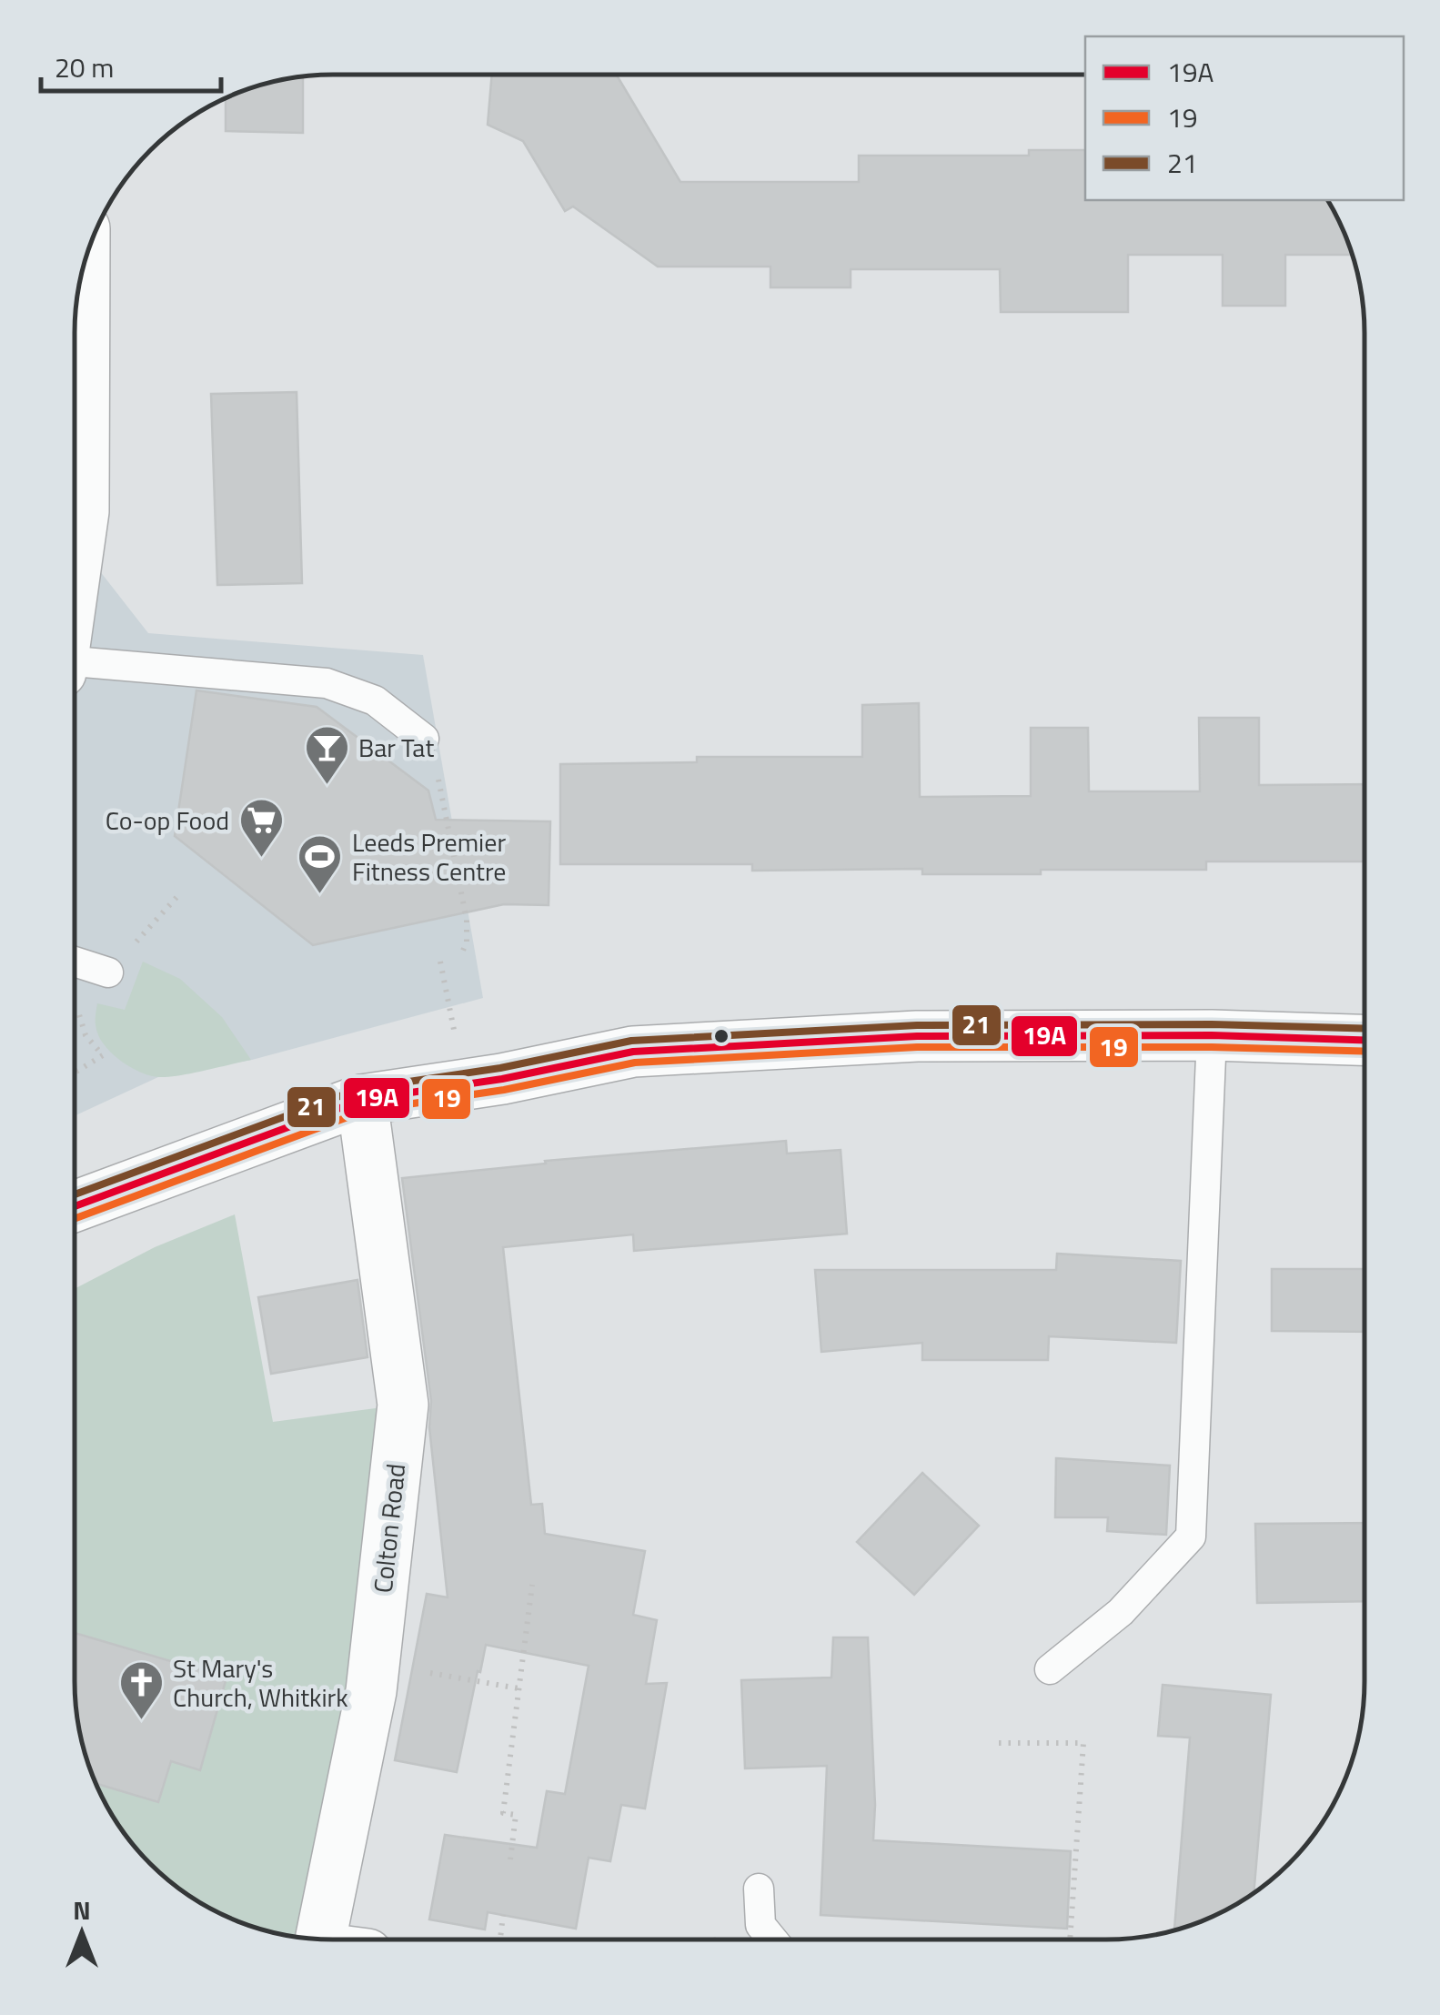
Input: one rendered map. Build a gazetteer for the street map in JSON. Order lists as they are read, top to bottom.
{
  "streets": {
    "street": ["Colton Road"]
  },
  "places": {
    "bar": ["Bar Tat"],
    "supermarket": ["Co-op Food"],
    "sports": ["Leeds Premier Fitness Centre"],
    "church": ["St Mary's Church, Whitkirk"]
  },
  "lines": ["transit line 21", "transit line 19A", "transit line 19"],
  "legend": ["19A", "19", "21"],
  "scale_bar": "20 m",
  "north": "top"
}
